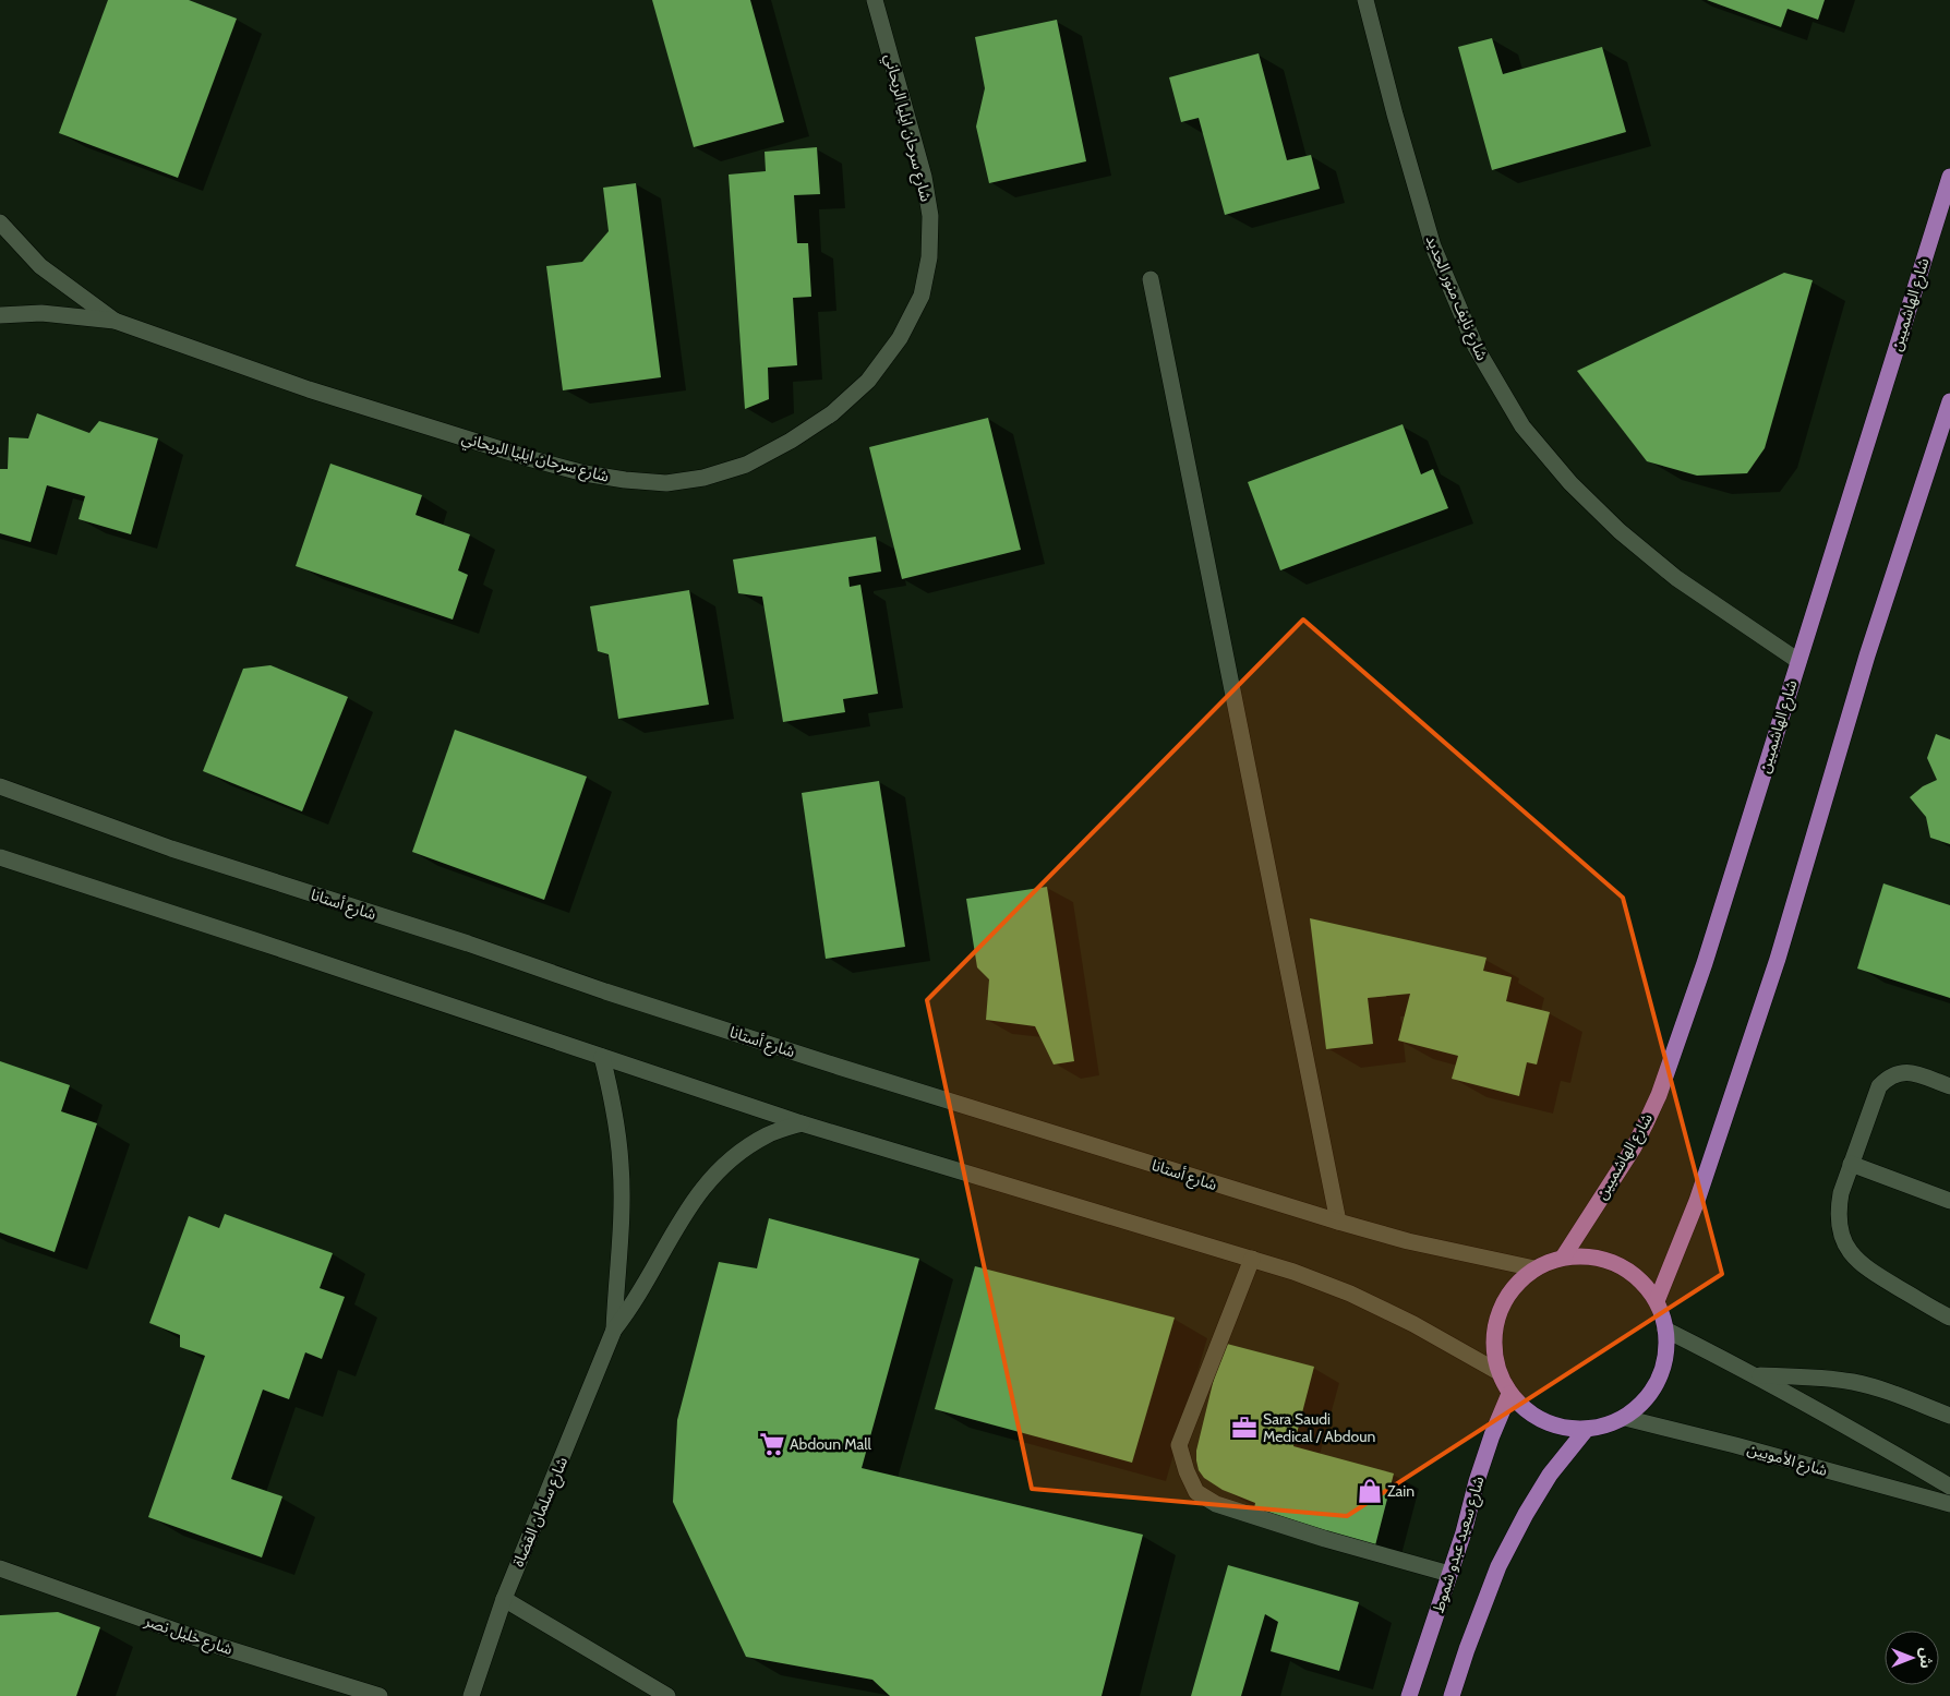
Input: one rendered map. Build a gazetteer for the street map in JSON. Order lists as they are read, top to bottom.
{
  "streets": {
    "main road": ["شارع الهاشميين", "شارع سعيد عبدو شموط"],
    "street": [
      "شارع سرحان ايليا الريحاني",
      "شارع نايف منور الحديد",
      "شارع أستانا",
      "شارع الأمويين",
      "شارع سلمان القضاة",
      "شارع خليل نصر"
    ]
  },
  "crossings": [
    ["شارع نايف منور الحديد", "شارع الهاشميين"],
    ["شارع الهاشميين", "شارع أستانا"],
    ["شارع الهاشميين", "شارع الأمويين"],
    ["شارع الهاشميين", "شارع سعيد عبدو شموط"],
    ["شارع أستانا", "شارع الأمويين"],
    ["شارع أستانا", "شارع سعيد عبدو شموط"],
    ["شارع الأمويين", "شارع سعيد عبدو شموط"]
  ],
  "places": {
    "office": ["Sara Saudi Medical / Abdoun"],
    "supermarket": ["Abdoun Mall"],
    "shop": ["Zain"]
  },
  "north": "right"
}
